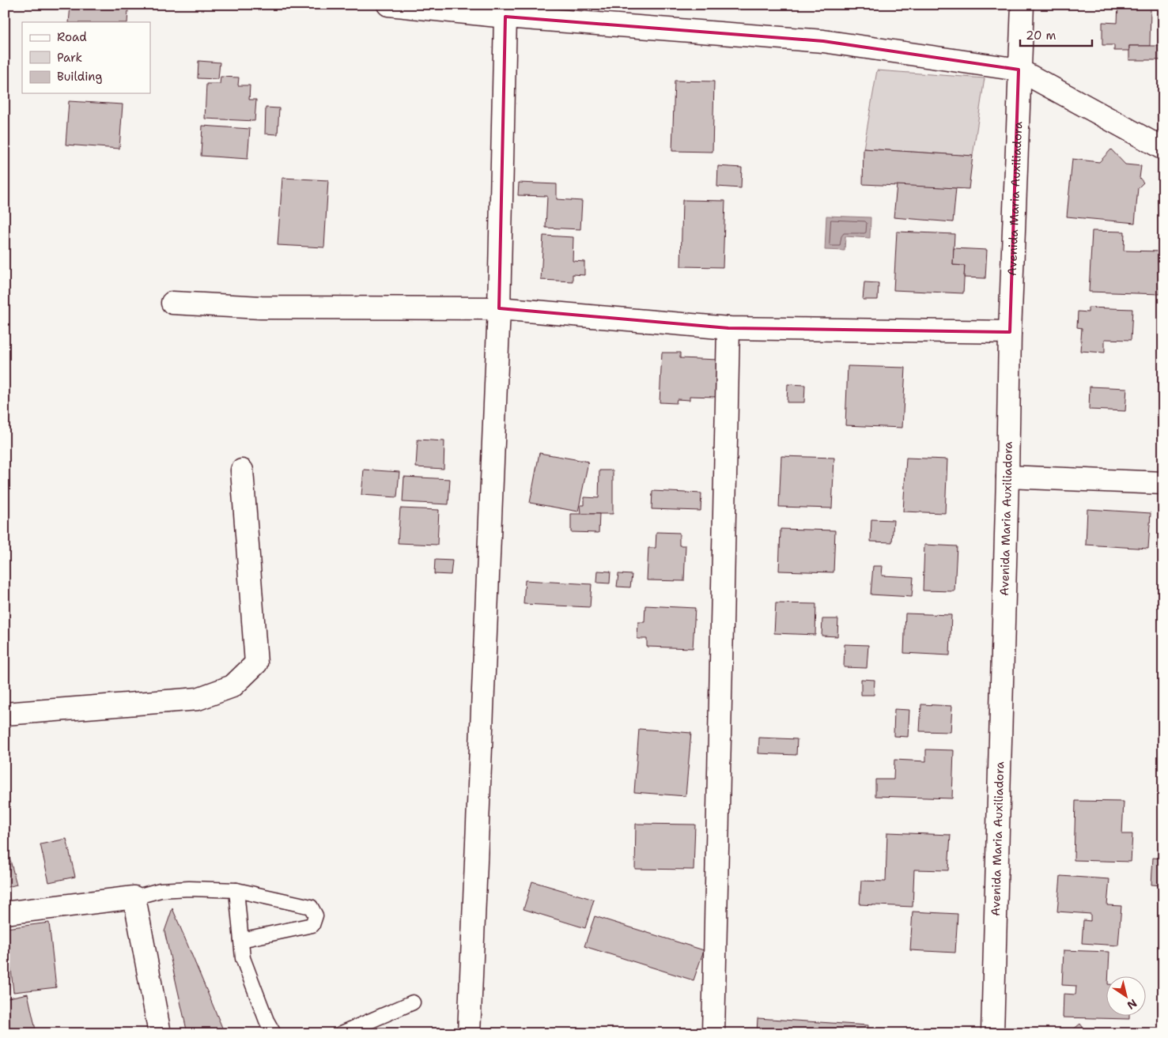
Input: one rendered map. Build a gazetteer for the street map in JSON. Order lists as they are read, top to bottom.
{
  "streets": {
    "street": ["Avenida Maria Auxiliadora"]
  },
  "legend": ["Road", "Park", "Building"],
  "scale_bar": "20 m",
  "north": "bottom right"
}
